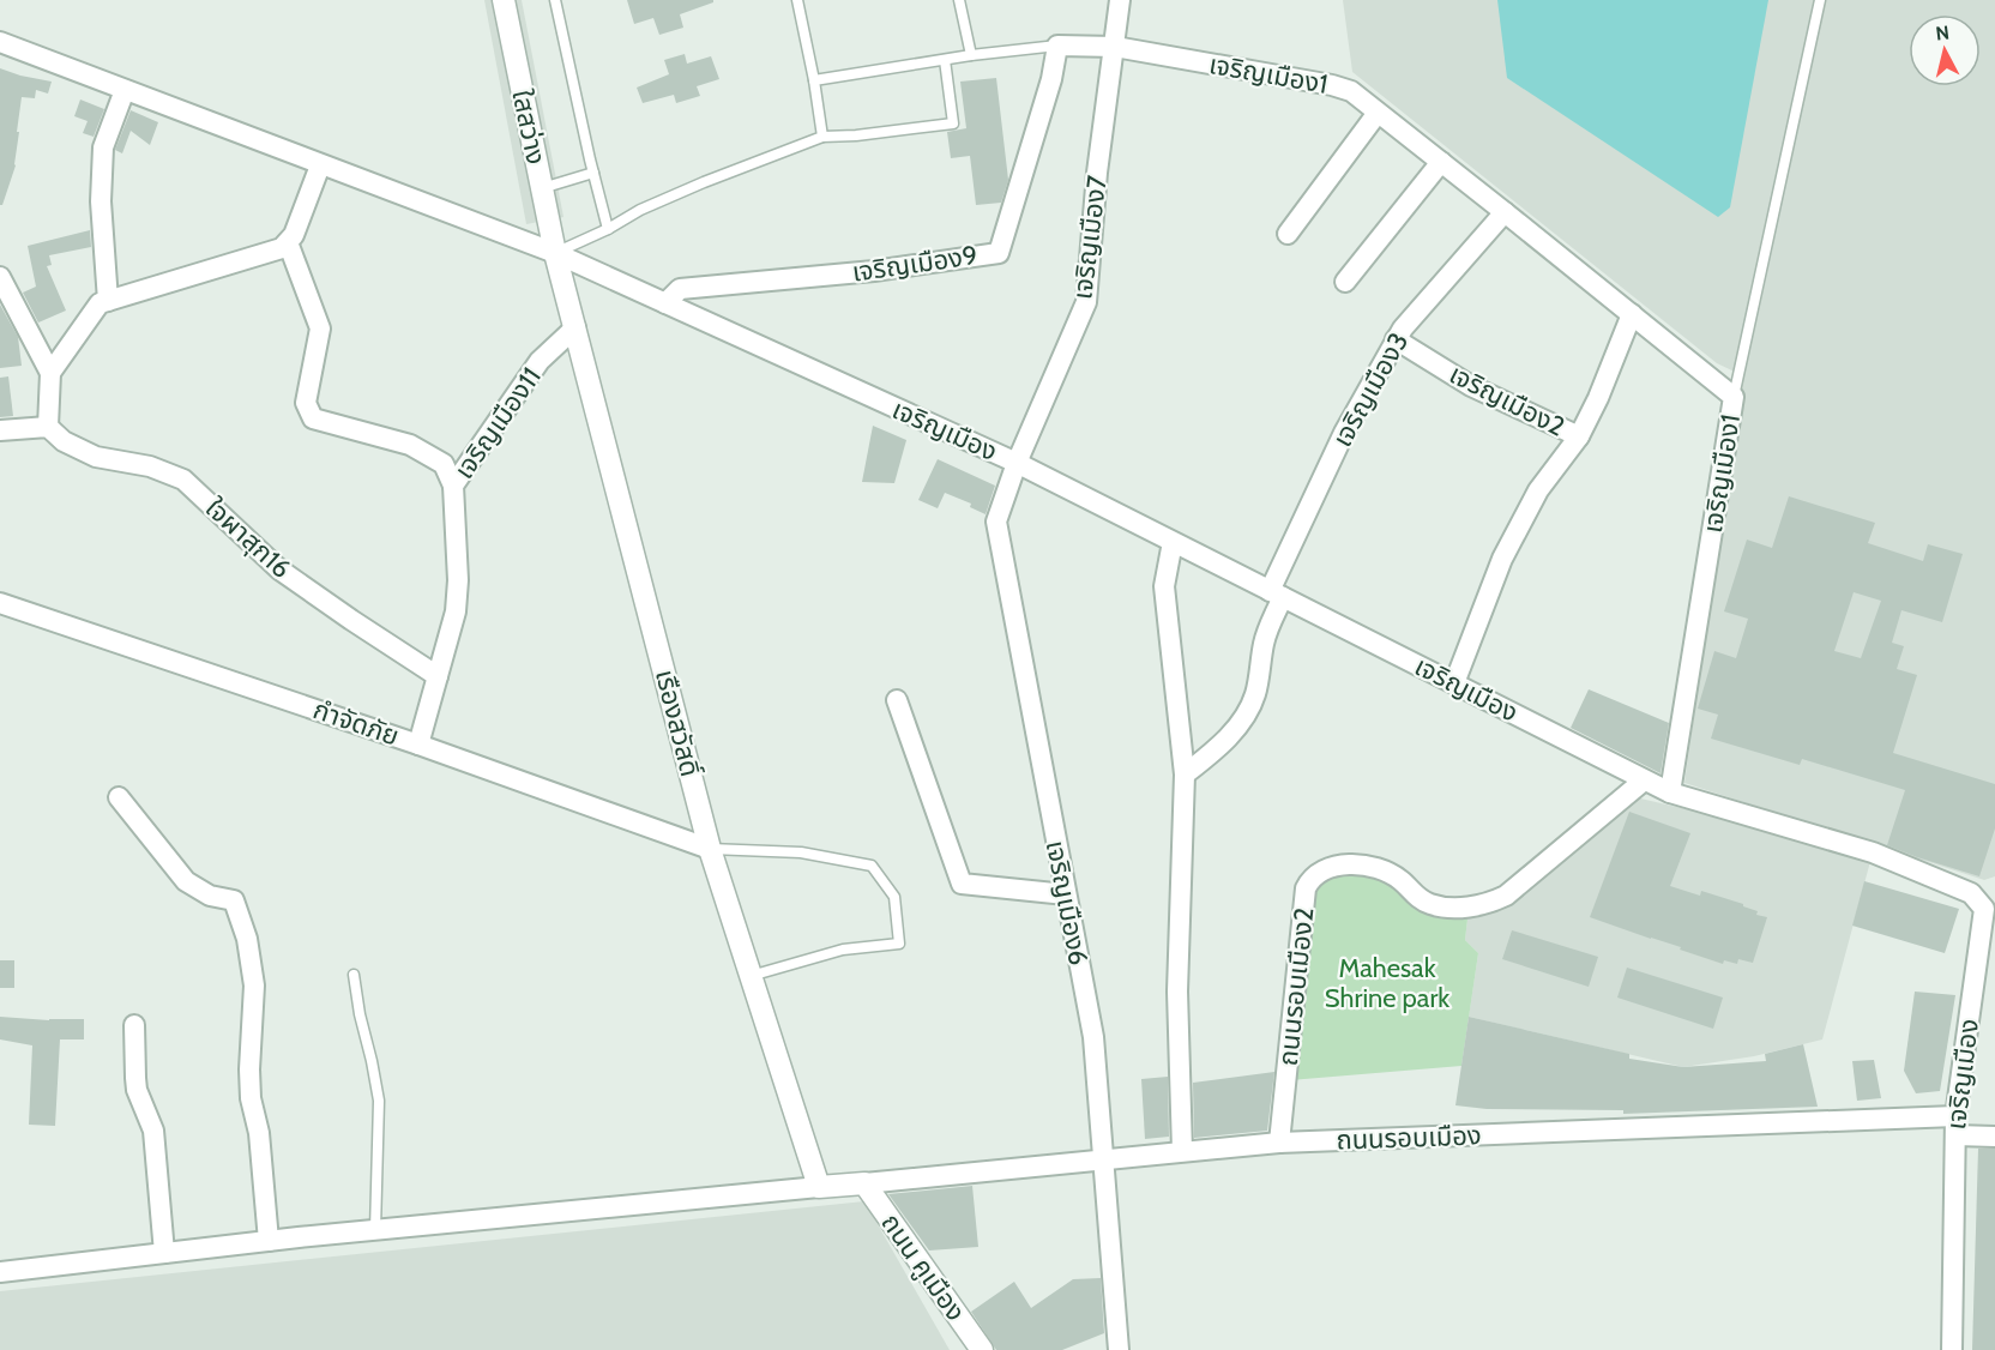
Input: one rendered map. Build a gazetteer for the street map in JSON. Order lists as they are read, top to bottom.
{
  "streets": {
    "street": [
      "เจริญเมือง1",
      "ใสสว่าง",
      "เจริญเมือง7",
      "เจริญเมือง9",
      "เจริญเมือง3",
      "เจริญเมือง2",
      "เจริญเมือง11",
      "เจริญเมือง",
      "ใจผาสุก16",
      "กำจัดภัย",
      "เรืองสวัสดิ์",
      "เจริญเมือง6",
      "ถนนรอบเมือง2",
      "ถนนรอบเมือง",
      "ถนน คูเมือง"
    ]
  },
  "crossings": [
    ["เจริญเมือง1", "เจริญเมือง7"],
    ["เจริญเมือง1", "เจริญเมือง9"],
    ["เจริญเมือง1", "เจริญเมือง3"],
    ["เจริญเมือง1", "เจริญเมือง2"],
    ["เจริญเมือง1", "เจริญเมือง"],
    ["ใสสว่าง", "เจริญเมือง"],
    ["ใสสว่าง", "เรืองสวัสดิ์"],
    ["เจริญเมือง7", "เจริญเมือง"],
    ["เจริญเมือง7", "เจริญเมือง6"],
    ["เจริญเมือง9", "เจริญเมือง"],
    ["เจริญเมือง3", "เจริญเมือง2"],
    ["เจริญเมือง3", "เจริญเมือง"],
    ["เจริญเมือง11", "ใจผาสุก16"],
    ["เจริญเมือง11", "กำจัดภัย"],
    ["เจริญเมือง11", "เรืองสวัสดิ์"],
    ["เจริญเมือง", "เรืองสวัสดิ์"],
    ["เจริญเมือง", "เจริญเมือง6"],
    ["เจริญเมือง", "ถนนรอบเมือง2"],
    ["เจริญเมือง", "ถนนรอบเมือง"],
    ["กำจัดภัย", "เรืองสวัสดิ์"],
    ["เจริญเมือง6", "ถนนรอบเมือง"],
    ["ถนนรอบเมือง2", "ถนนรอบเมือง"],
    ["ถนนรอบเมือง", "ถนน คูเมือง"]
  ],
  "parks": ["Mahesak Shrine park"],
  "north": "top"
}
